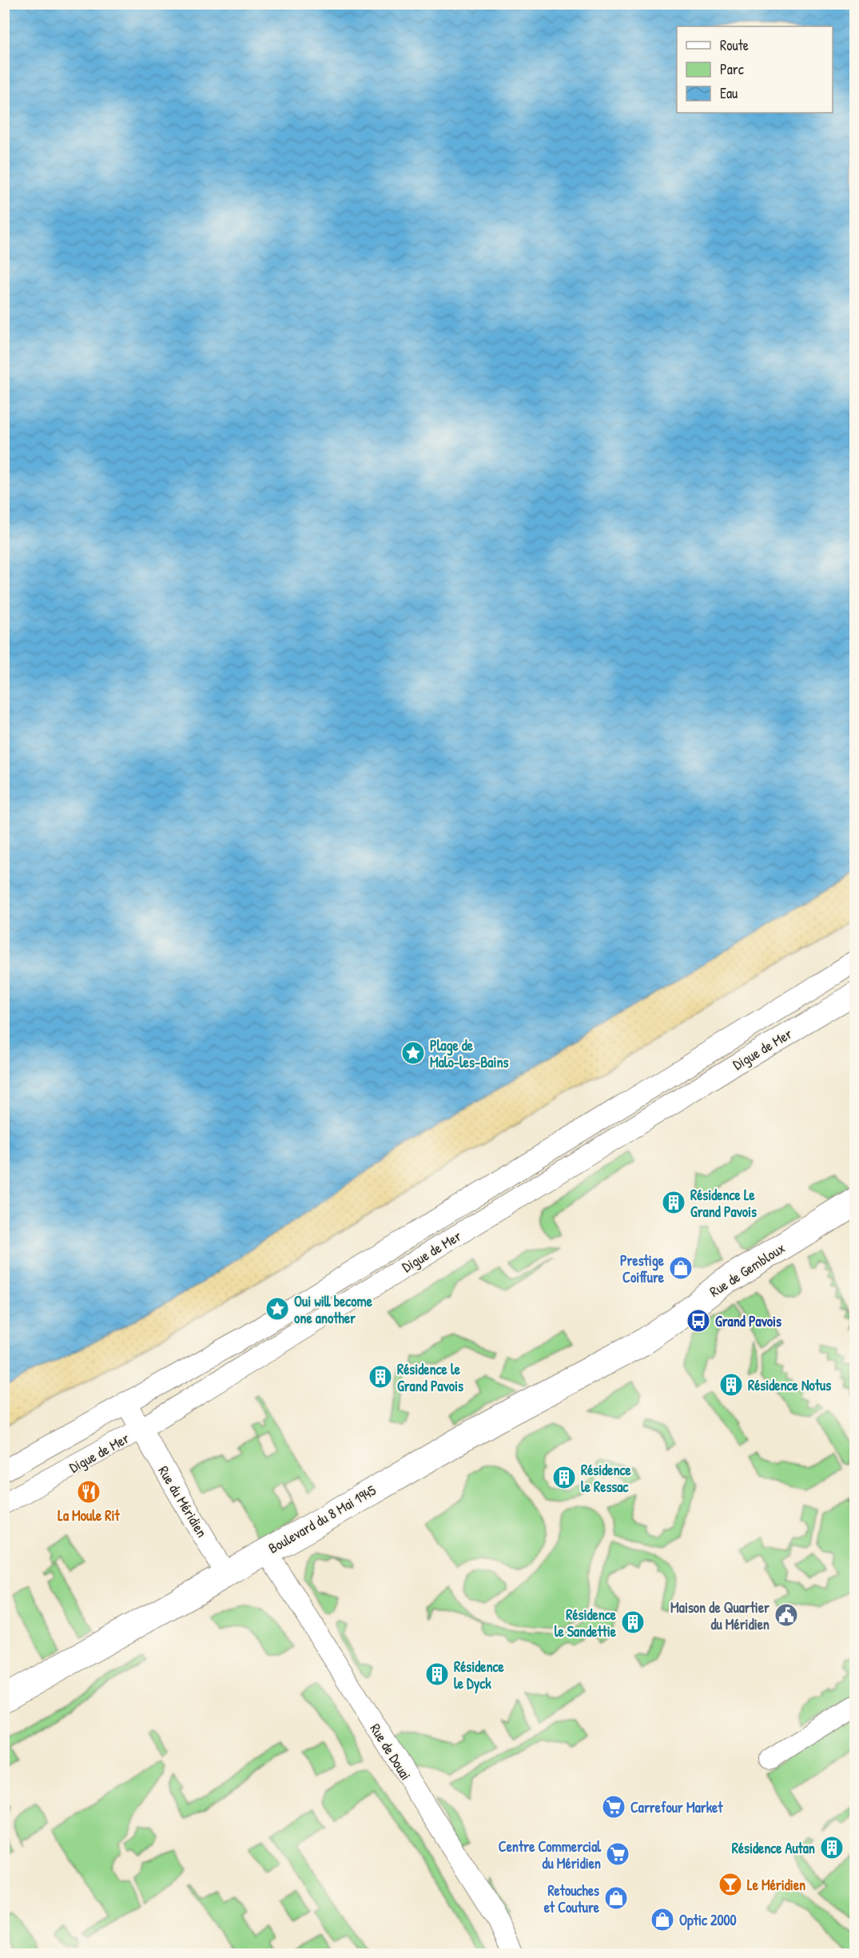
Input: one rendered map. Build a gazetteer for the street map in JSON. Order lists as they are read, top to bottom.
{
  "streets": {
    "street": [
      "Digue de Mer",
      "Rue de Gembloux",
      "Rue du Méridien",
      "Boulevard du 8 Mai 1945",
      "Rue de Douai"
    ]
  },
  "crossings": [
    ["Digue de Mer", "Rue du Méridien"],
    ["Rue de Gembloux", "Boulevard du 8 Mai 1945"],
    ["Rue du Méridien", "Boulevard du 8 Mai 1945"],
    ["Boulevard du 8 Mai 1945", "Rue de Douai"]
  ],
  "places": {
    "place": ["Plage de Malo-les-Bains", "Oui will become one another"],
    "building": [
      "Résidence Le Grand Pavois",
      "Résidence le Grand Pavois",
      "Résidence Notus",
      "Résidence le Ressac",
      "Résidence le Sandettie",
      "Résidence le Dyck",
      "Résidence Autan"
    ],
    "shop": ["Prestige Coiffure", "Retouches et Couture", "Optic 2000"],
    "bus stop": ["Grand Pavois"],
    "restaurant": ["La Moule Rit"],
    "public building": ["Maison de Quartier du Méridien"],
    "supermarket": ["Carrefour Market", "Centre Commercial du Méridien"],
    "bar": ["Le Méridien"]
  },
  "legend": ["Route", "Parc", "Eau"]
}
